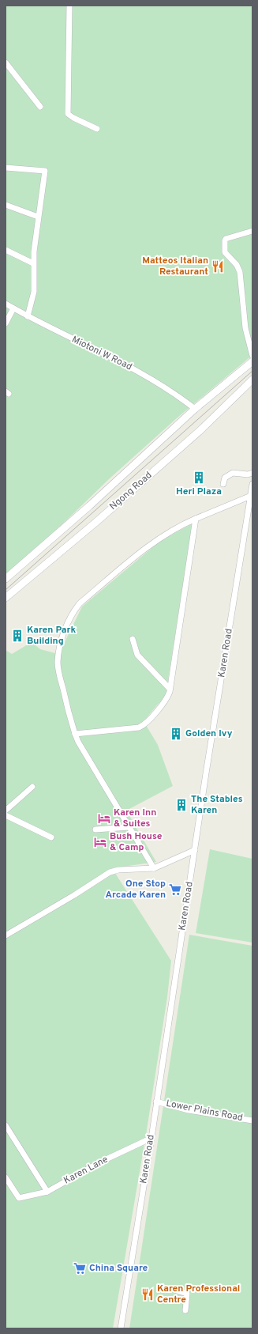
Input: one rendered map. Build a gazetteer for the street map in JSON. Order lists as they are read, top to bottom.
{
  "streets": {
    "main road": ["Ngong Road"],
    "street": [
      "Miotoni W Road",
      "Karen Road",
      "Lower Plains Road",
      "Karen Lane"
    ]
  },
  "crossings": [
    ["Miotoni W Road", "Ngong Road"],
    ["Karen Road", "Lower Plains Road"],
    ["Karen Road", "Karen Lane"]
  ],
  "places": {
    "restaurant": ["Matteos Italian Restaurant", "Karen Professional Centre"],
    "building": [
      "Heri Plaza",
      "Karen Park Building",
      "Golden Ivy",
      "The Stables Karen"
    ],
    "hotel": ["Karen Inn & Suites", "Bush House & Camp"],
    "supermarket": ["One Stop Arcade Karen", "China Square"]
  }
}
